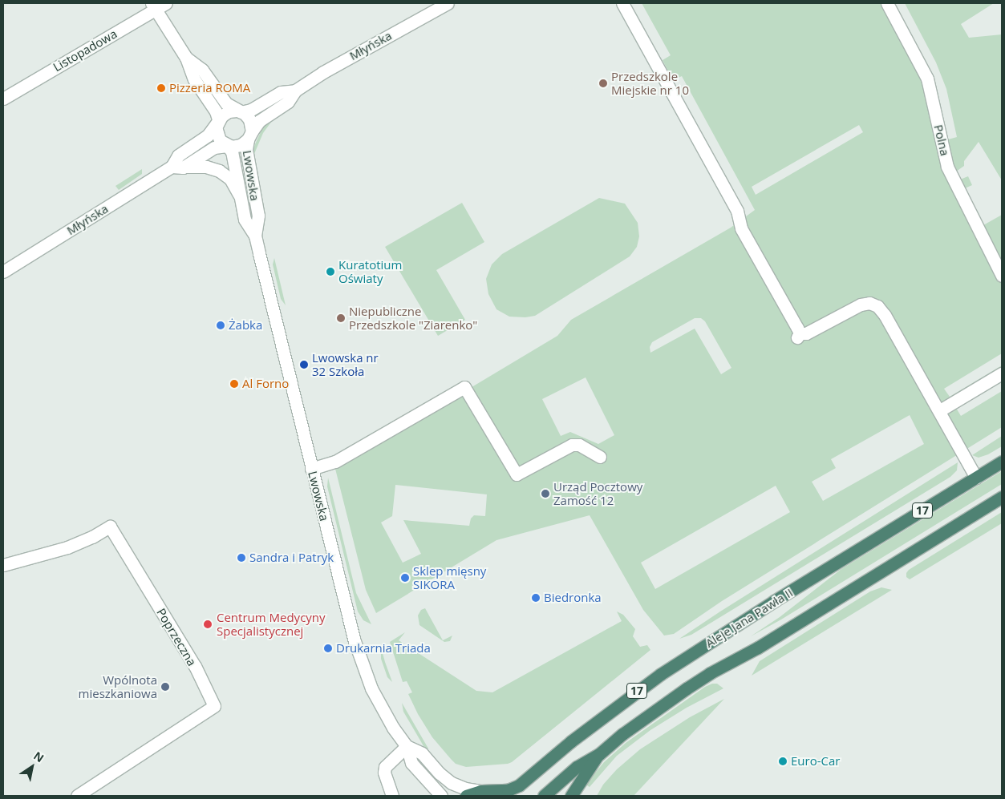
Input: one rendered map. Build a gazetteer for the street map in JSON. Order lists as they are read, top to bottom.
{
  "streets": {
    "highway": ["17", "Aleje Jana Pawła II"],
    "street": [
      "Młyńska",
      "Listopadowa",
      "Polna",
      "Lwowska",
      "Poprzeczna"
    ]
  },
  "crossings": [
    ["Młyńska", "Lwowska"],
    ["Lwowska", "17"],
    ["17", "Aleje Jana Pawła II"]
  ],
  "places": [
    "Przedszkole Miejskie nr 10",
    "Pizzeria ROMA",
    "Kuratotium Oświaty",
    "Niepubliczne Przedszkole \"Ziarenko\"",
    "Żabka",
    "Lwowska nr 32 Szkoła",
    "Al Forno",
    "Urząd Pocztowy Zamość 12",
    "Sandra i Patryk",
    "Sklep mięsny SIKORA",
    "Biedronka",
    "Centrum Medycyny Specjalistycznej",
    "Drukarnia Triada",
    "Wpólnota mieszkaniowa",
    "Euro-Car"
  ],
  "north": "top right"
}
